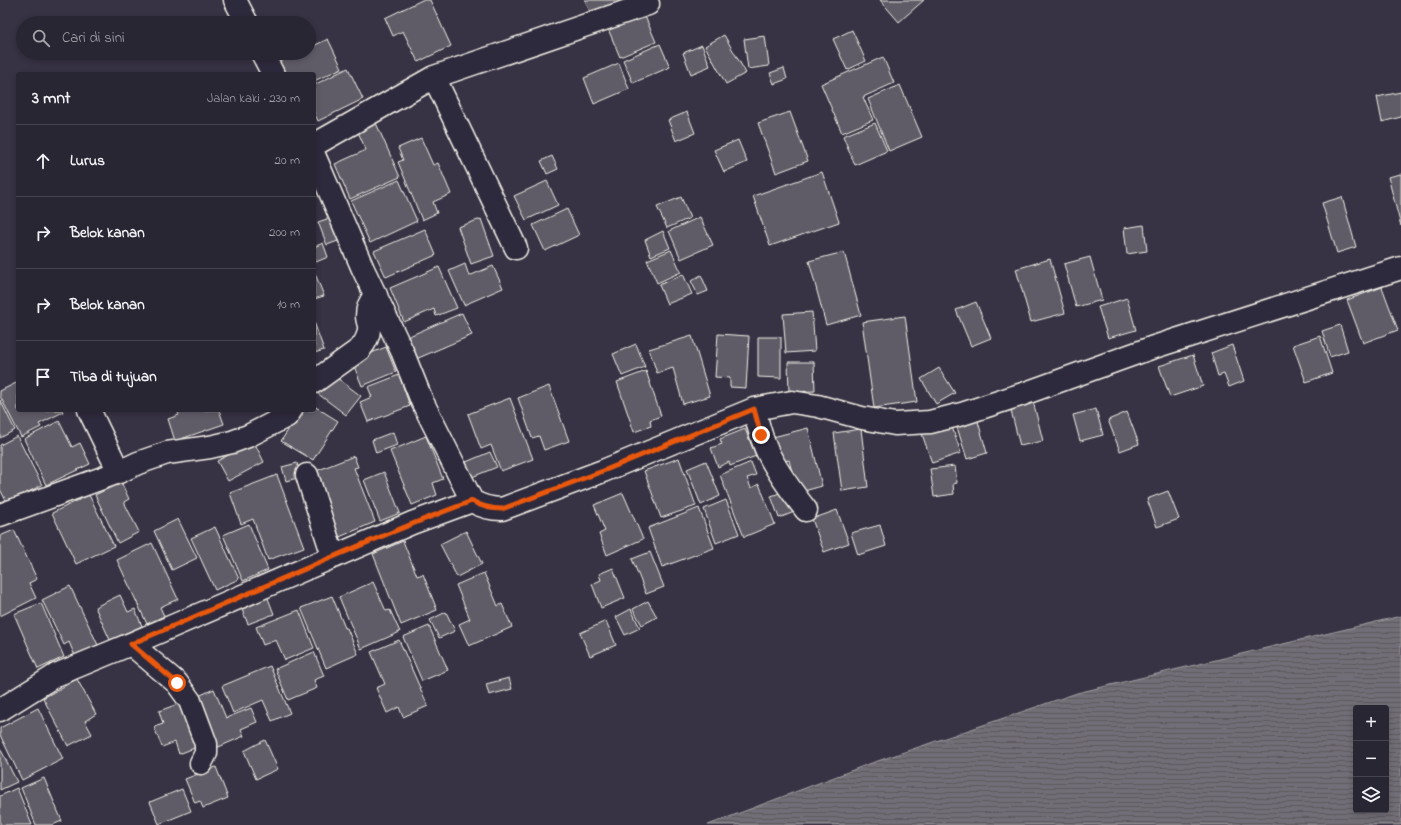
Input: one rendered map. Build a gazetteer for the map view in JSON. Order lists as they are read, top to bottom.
{
  "page": {
    "search": "Cari di sini",
    "heading": ["3 mnt", "Jalan kaki · 230 m"],
    "list": [
      ["Lurus", "20 m"],
      ["Belok kanan", "200 m"],
      ["Belok kanan", "10 m"],
      "Tiba di tujuan"
    ],
    "map_buttons": ["+", "−"]
  }
}
